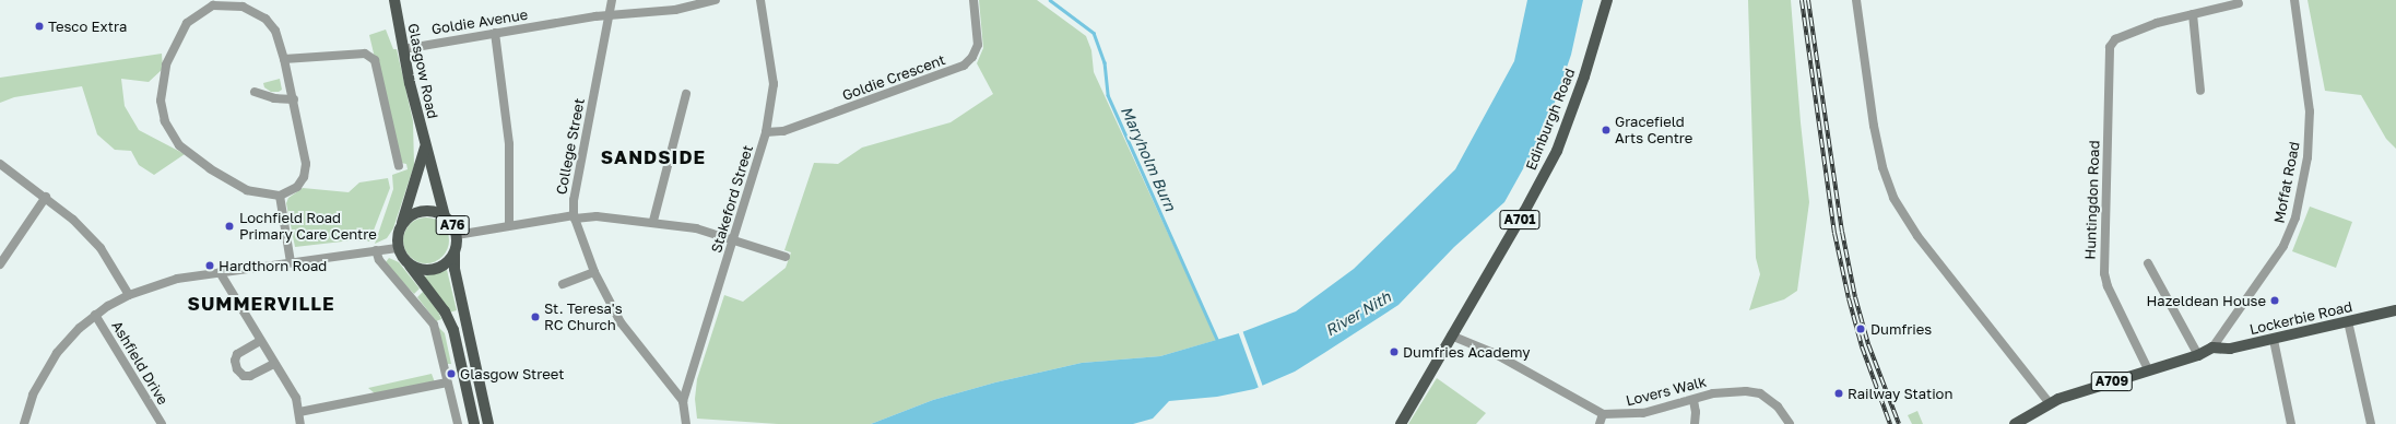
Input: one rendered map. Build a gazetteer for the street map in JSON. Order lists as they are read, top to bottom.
{
  "streets": {
    "main road": [
      "Glasgow Road",
      "Edinburgh Road",
      "A701",
      "A76",
      "Lockerbie Road",
      "A709"
    ],
    "street": [
      "Goldie Avenue",
      "Goldie Crescent",
      "College Street",
      "Moffat Road",
      "Stakeford Street",
      "Huntingdon Road",
      "Ashfield Drive",
      "Lovers Walk"
    ]
  },
  "crossings": [
    ["Goldie Avenue", "Glasgow Road"],
    ["Goldie Avenue", "College Street"],
    ["Glasgow Road", "A76"],
    ["Goldie Crescent", "Stakeford Street"],
    ["College Street", "Stakeford Street"],
    ["Moffat Road", "Lockerbie Road"],
    ["Moffat Road", "A709"],
    ["Huntingdon Road", "A709"],
    ["Lockerbie Road", "A709"]
  ],
  "districts": ["SANDSIDE", "SUMMERVILLE"],
  "water": ["Maryholm Burn", "River Nith"],
  "places": [
    "Tesco Extra",
    "Gracefield Arts Centre",
    "Lochfield Road Primary Care Centre",
    "Hardthorn Road",
    "Hazeldean House",
    "St. Teresa's RC Church",
    "Dumfries",
    "Dumfries Academy",
    "Glasgow Street",
    "Railway Station"
  ]
}
